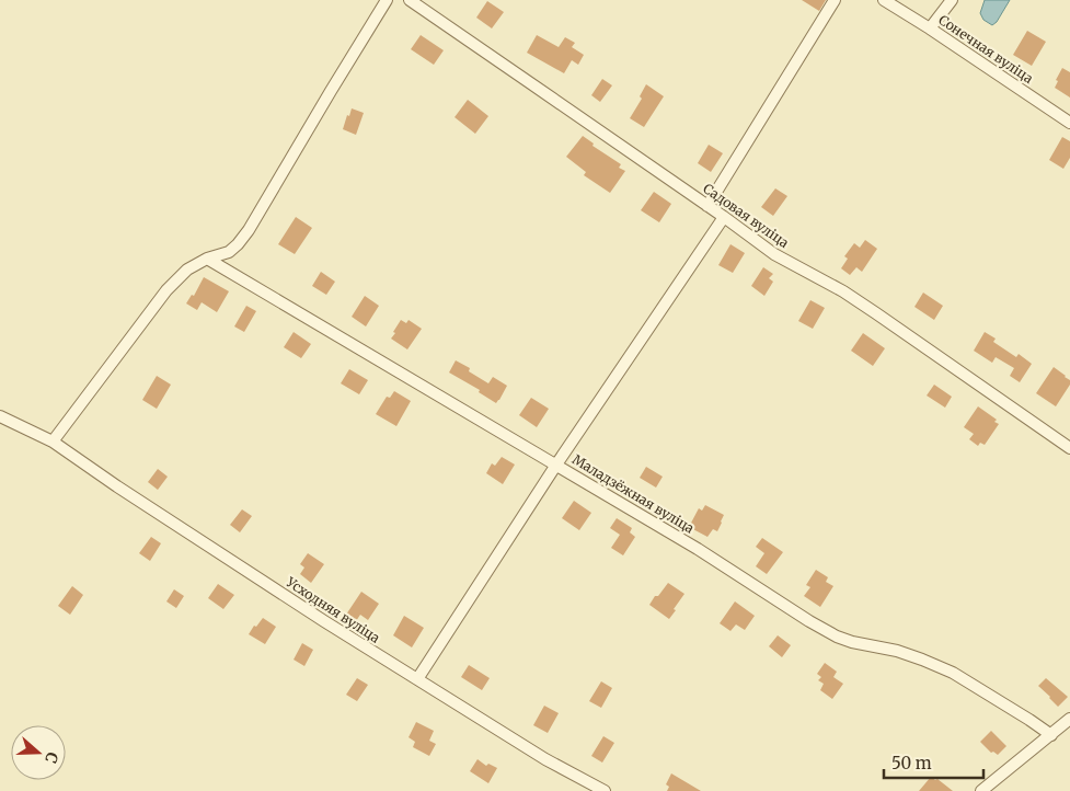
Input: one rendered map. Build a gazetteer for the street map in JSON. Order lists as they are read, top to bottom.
{
  "streets": {
    "street": [
      "Сонечная вуліца",
      "Садовая вуліца",
      "Маладзёжная вуліца",
      "Усходняя вуліца"
    ]
  },
  "scale_bar": "50 m",
  "north": "right"
}
